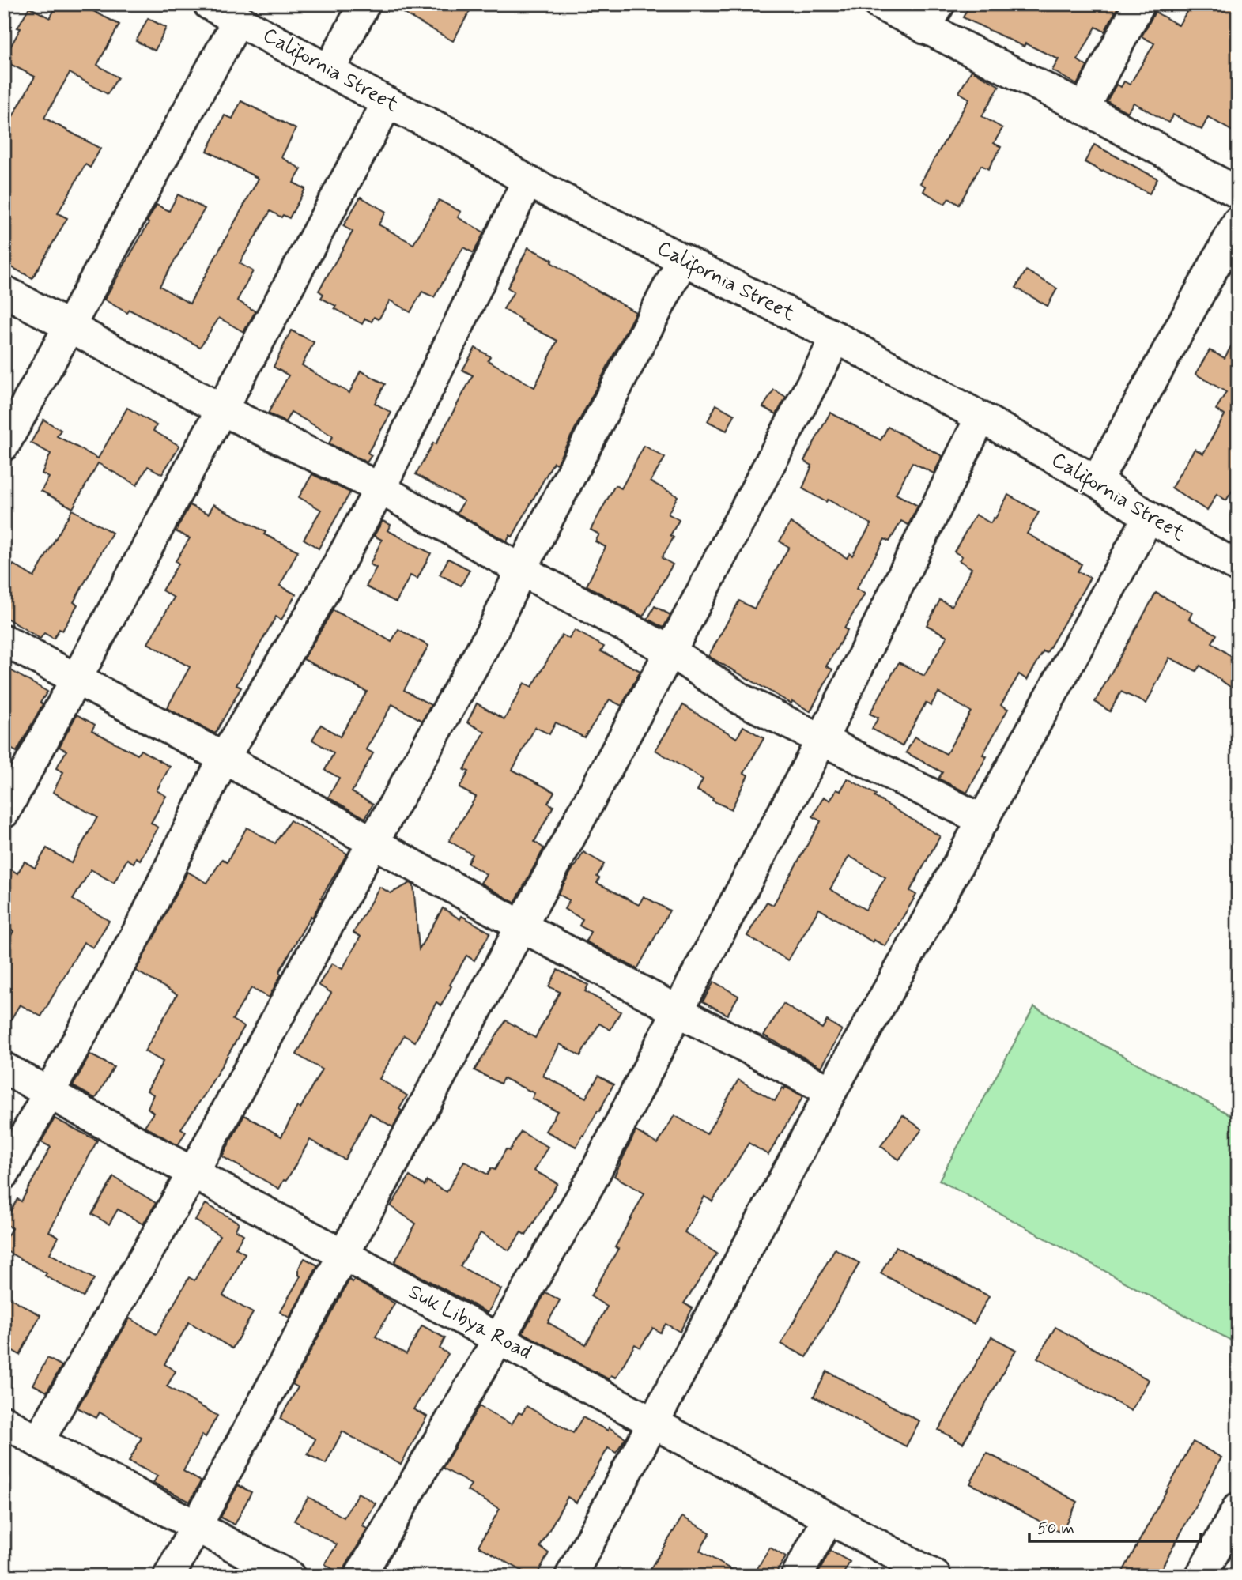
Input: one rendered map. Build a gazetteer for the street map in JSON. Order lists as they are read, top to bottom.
{
  "streets": {
    "street": ["California Street", "Suk Libya Road"]
  },
  "scale_bar": "50 m"
}
